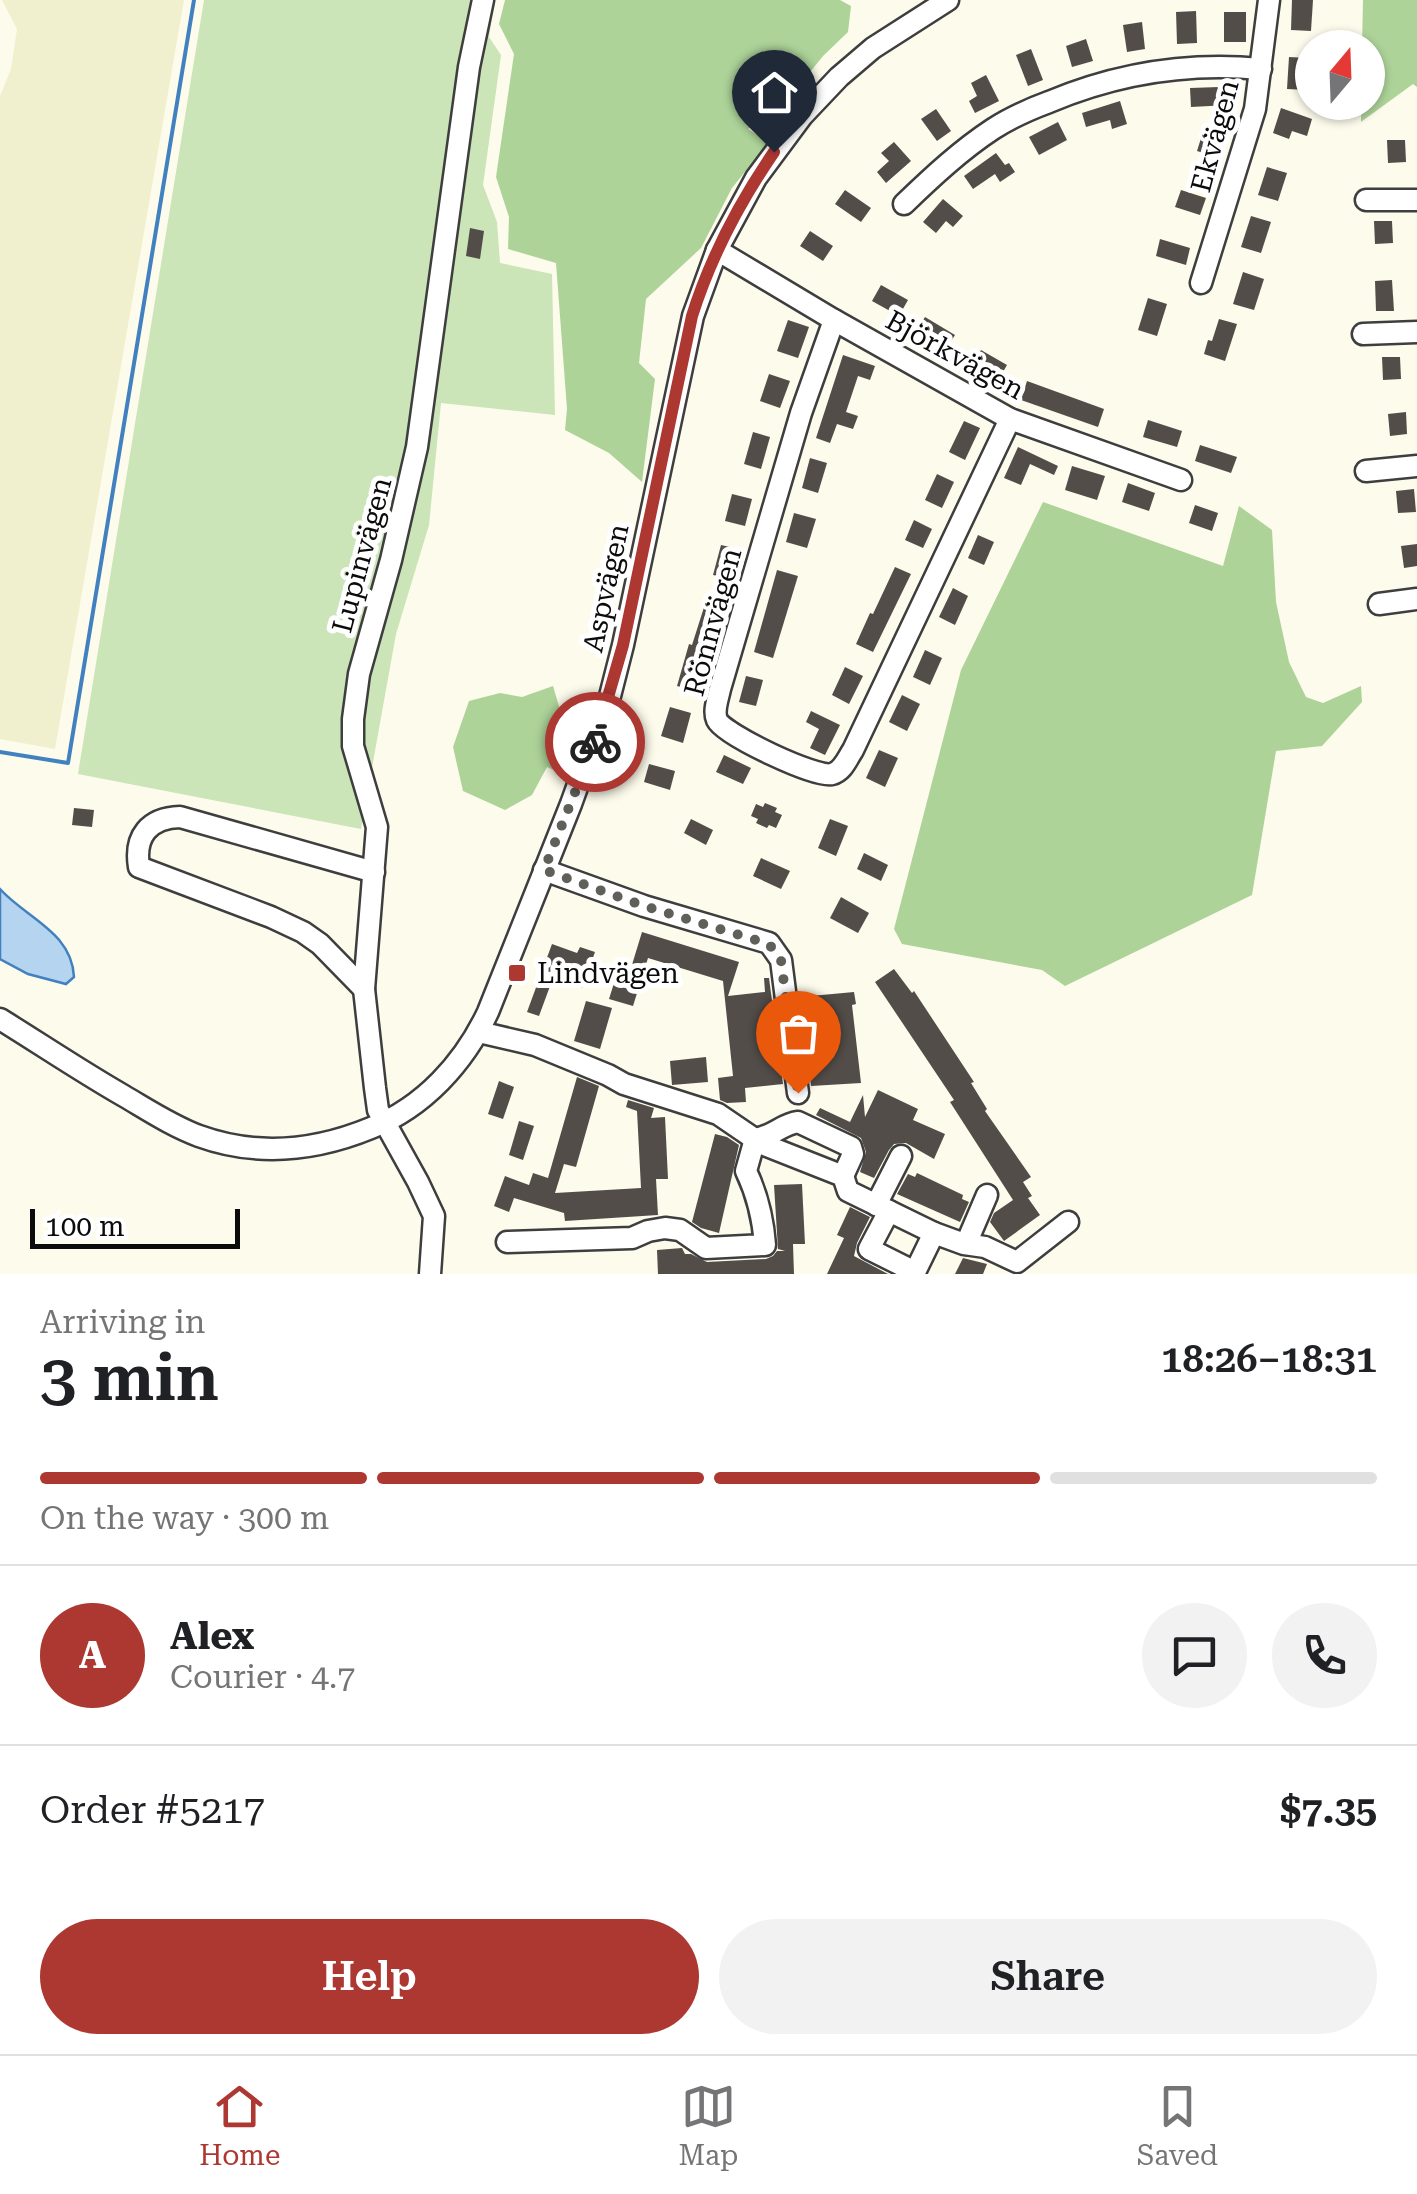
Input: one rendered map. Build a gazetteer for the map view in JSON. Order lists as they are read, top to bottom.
{
  "streets": {
    "street": [
      "Ekvägen",
      "Björkvägen",
      "Lupinvägen",
      "Aspvägen",
      "Rönnvägen"
    ]
  },
  "crossings": [
    ["Björkvägen", "Aspvägen"],
    ["Björkvägen", "Rönnvägen"],
    ["Lupinvägen", "Aspvägen"]
  ],
  "places": {
    "transit": ["Lindvägen"]
  },
  "scale_bar": "100 m",
  "north": "top",
  "page": {
    "scale": "100 m",
    "heading": ["3 min", "Arriving in", "18:26–18:31"],
    "panel": [
      "Alex",
      "Courier · 4.7",
      "Order #5217",
      "$7.35"
    ],
    "bar": "On the way · 300 m",
    "round": "A",
    "buttons": ["Help", "Share"],
    "tabs": ["Home", "Map", "Saved"]
  }
}
